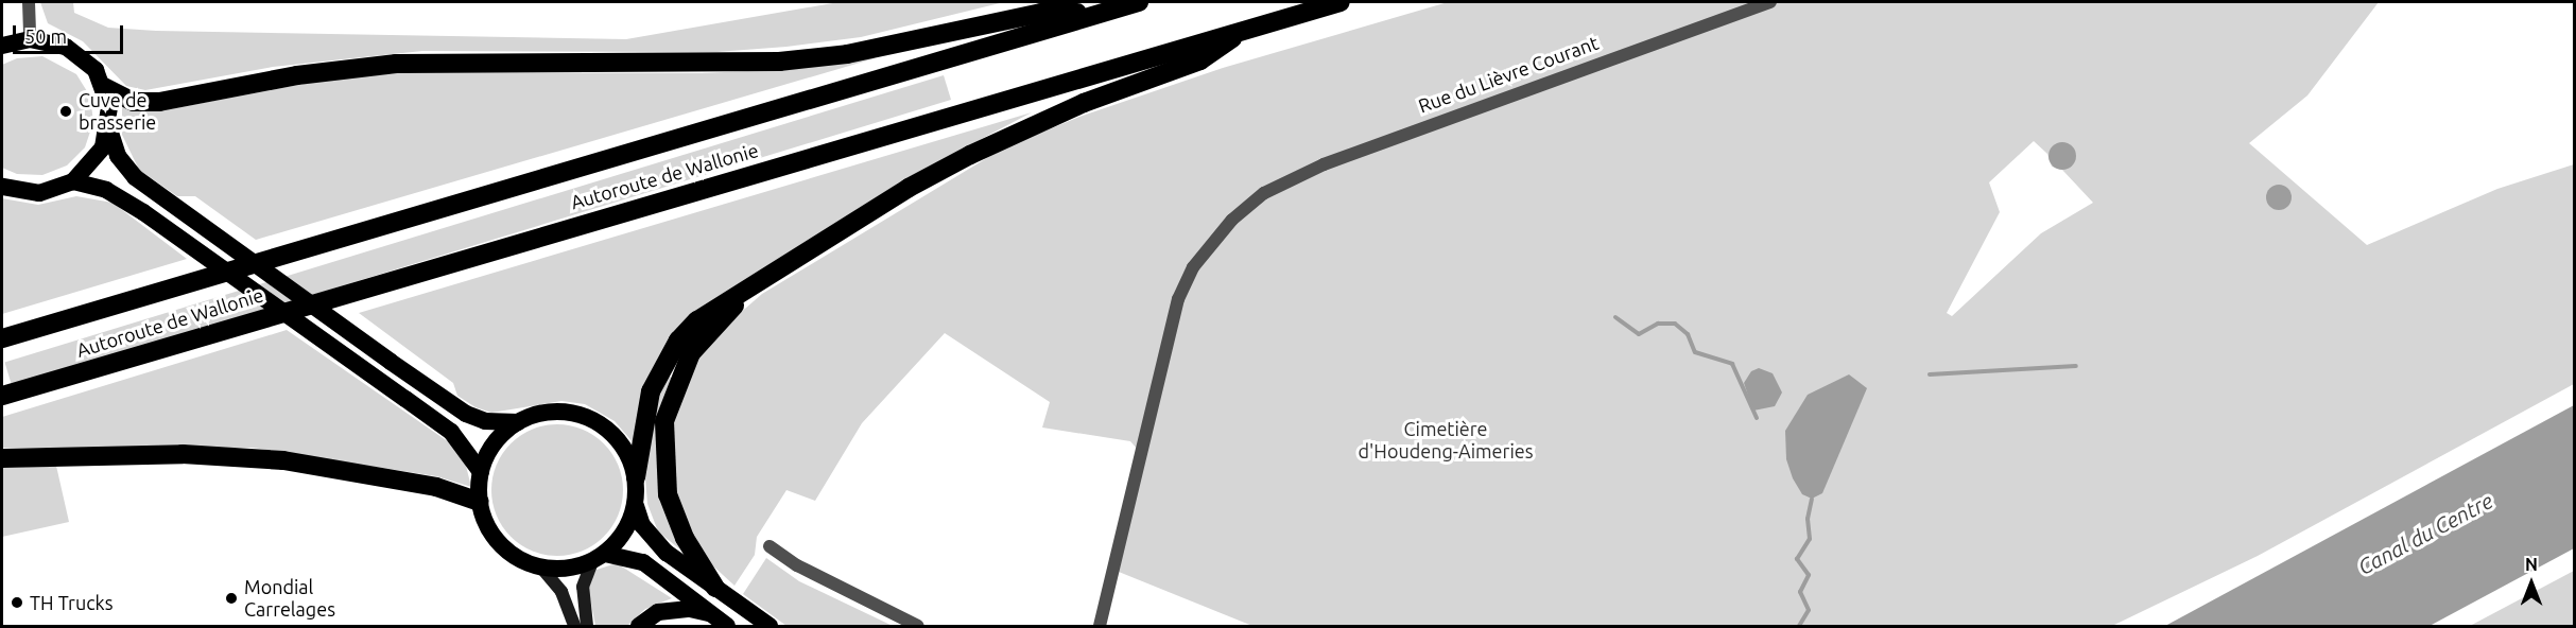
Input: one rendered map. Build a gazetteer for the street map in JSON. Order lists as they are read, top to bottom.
{
  "streets": {
    "highway": ["Autoroute de Wallonie"],
    "street": ["Rue du Lièvre Courant"]
  },
  "water": ["Canal du Centre"],
  "parks": ["Cimetière d'Houdeng-Aimeries"],
  "places": ["Cuve de brasserie", "Mondial Carrelages", "TH Trucks"],
  "scale_bar": "50 m",
  "north": "top"
}
